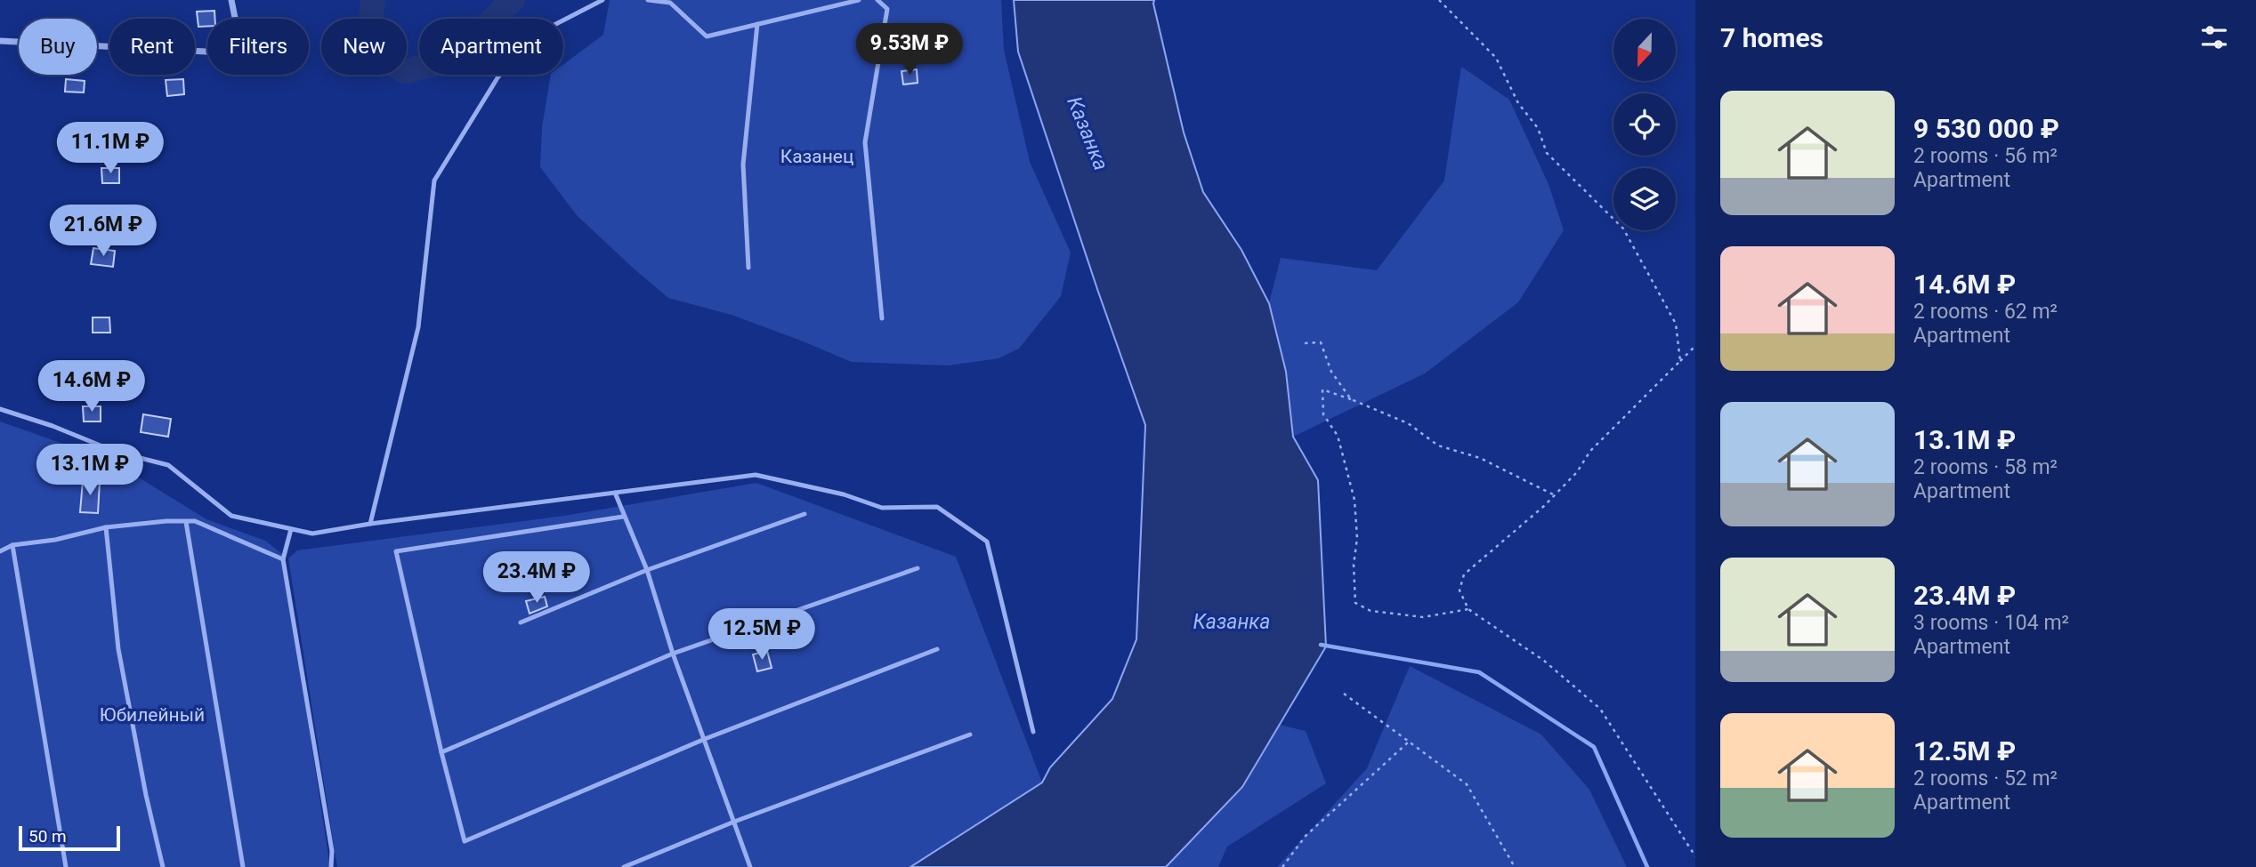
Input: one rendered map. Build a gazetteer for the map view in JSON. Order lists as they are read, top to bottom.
{
  "water": ["Казанка"],
  "parks": ["Казанец", "Юбилейный"],
  "scale_bar": "50 m",
  "north": "bottom",
  "page": {
    "heading": "7 homes",
    "chip": [
      "Buy",
      "Rent",
      "Filters",
      "New",
      "Apartment"
    ],
    "price": [
      "9.53M ₽",
      "11.1M ₽",
      "21.6M ₽",
      "14.6M ₽",
      "13.1M ₽",
      "23.4M ₽",
      "12.5M ₽"
    ],
    "list": [
      {
        "name": "9 530 000 ₽",
        "note": "2 rooms · 56 m² · Apartment"
      },
      {
        "name": "14.6M ₽",
        "note": "2 rooms · 62 m² · Apartment"
      },
      {
        "name": "13.1M ₽",
        "note": "2 rooms · 58 m² · Apartment"
      },
      {
        "name": "23.4M ₽",
        "note": "3 rooms · 104 m² · Apartment"
      },
      {
        "name": "12.5M ₽",
        "note": "2 rooms · 52 m² · Apartment"
      }
    ],
    "scale": "50 m"
  }
}
